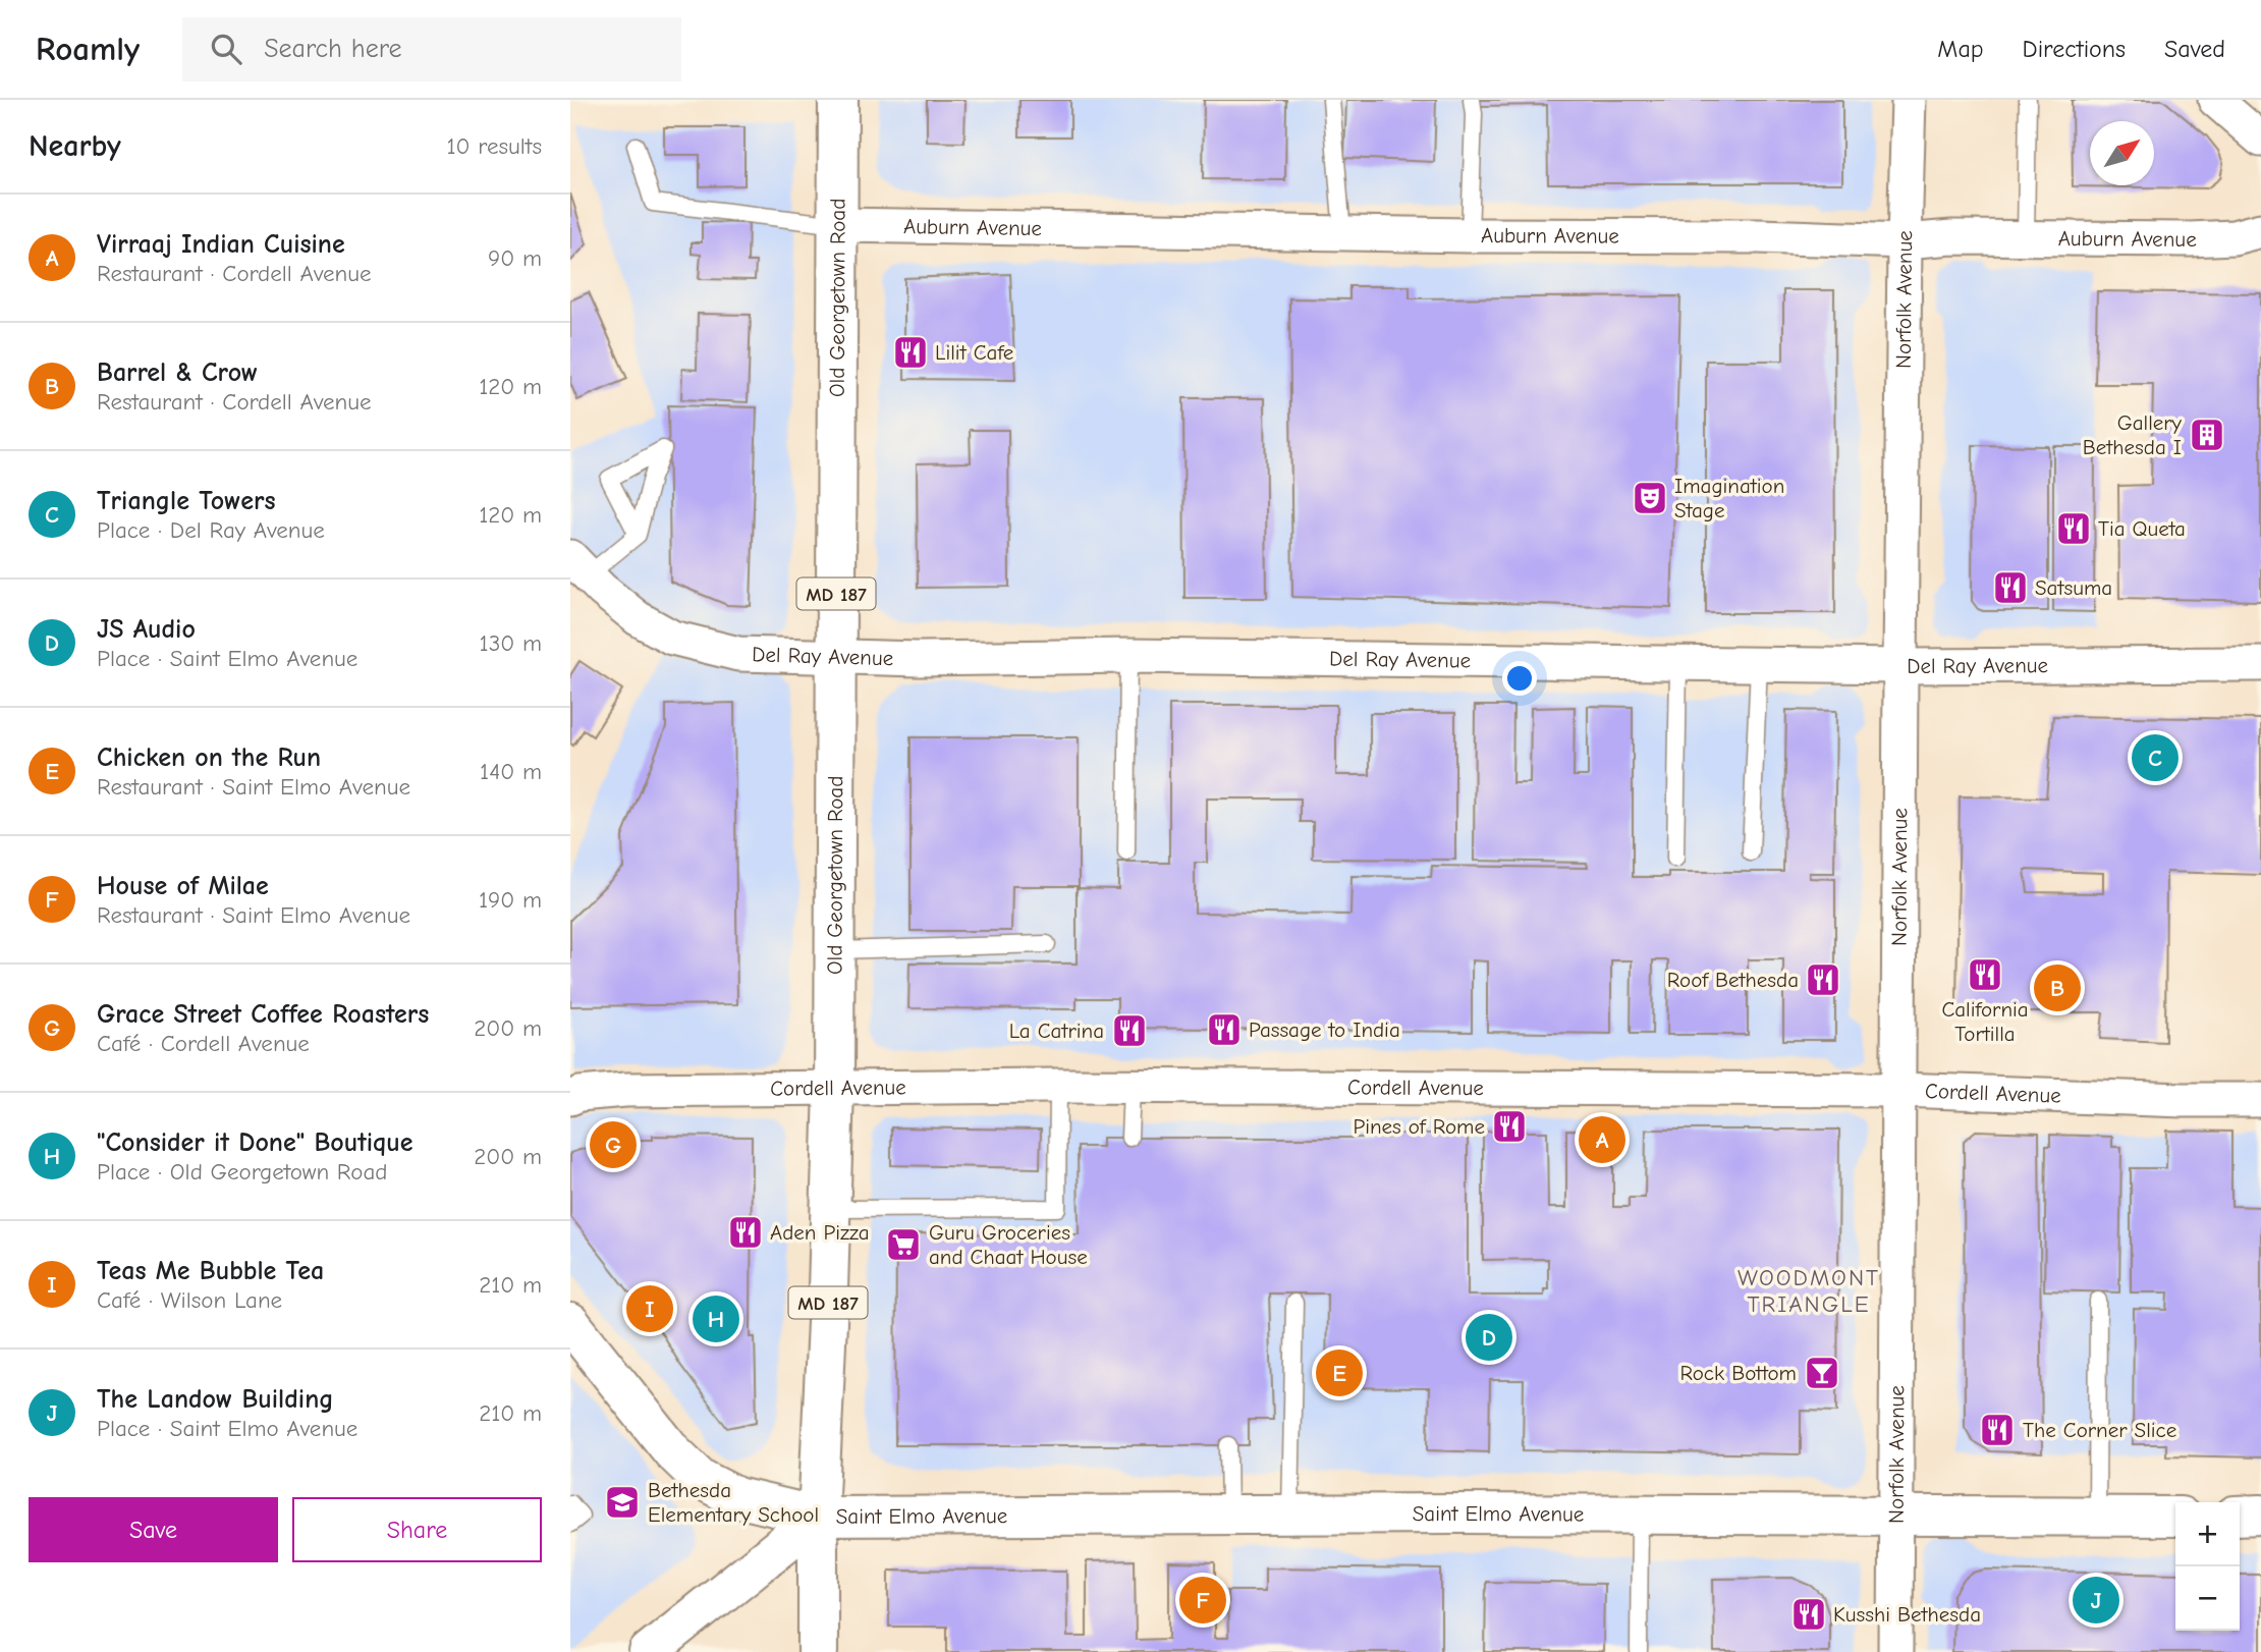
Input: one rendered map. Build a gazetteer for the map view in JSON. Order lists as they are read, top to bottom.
{
  "streets": {
    "main road": ["Old Georgetown Road", "MD 187", "Saint Elmo Avenue"],
    "street": [
      "Auburn Avenue",
      "Norfolk Avenue",
      "Del Ray Avenue",
      "Cordell Avenue"
    ]
  },
  "crossings": [
    ["Auburn Avenue", "Old Georgetown Road"],
    ["Auburn Avenue", "Norfolk Avenue"],
    ["Old Georgetown Road", "Del Ray Avenue"],
    ["Old Georgetown Road", "Cordell Avenue"],
    ["Old Georgetown Road", "Saint Elmo Avenue"],
    ["Norfolk Avenue", "Del Ray Avenue"],
    ["Norfolk Avenue", "Cordell Avenue"],
    ["Norfolk Avenue", "Saint Elmo Avenue"]
  ],
  "districts": ["WOODMONT TRIANGLE"],
  "places": {
    "restaurant": [
      "Lilit Cafe",
      "Tia Queta",
      "Satsuma",
      "California Tortilla",
      "Roof Bethesda",
      "Passage to India",
      "La Catrina",
      "Pines of Rome",
      "Aden Pizza",
      "The Corner Slice",
      "Kusshi Bethesda"
    ],
    "building": ["Gallery Bethesda I"],
    "theatre": ["Imagination Stage"],
    "supermarket": ["Guru Groceries and Chaat House"],
    "bar": ["Rock Bottom"],
    "school or university": ["Bethesda Elementary School"]
  },
  "north": "top right",
  "page": {
    "header": "Roamly",
    "search": "Search here",
    "nav": ["Map", "Directions", "Saved"],
    "heading": ["Nearby", "10 results"],
    "list": [
      {
        "mark": "A",
        "name": "Virraaj Indian Cuisine",
        "note": "Restaurant · Cordell Avenue",
        "value": "90 m"
      },
      {
        "mark": "B",
        "name": "Barrel & Crow",
        "note": "Restaurant · Cordell Avenue",
        "value": "120 m"
      },
      {
        "mark": "C",
        "name": "Triangle Towers",
        "note": "Place · Del Ray Avenue",
        "value": "120 m"
      },
      {
        "mark": "D",
        "name": "JS Audio",
        "note": "Place · Saint Elmo Avenue",
        "value": "130 m"
      },
      {
        "mark": "E",
        "name": "Chicken on the Run",
        "note": "Restaurant · Saint Elmo Avenue",
        "value": "140 m"
      },
      {
        "mark": "F",
        "name": "House of Milae",
        "note": "Restaurant · Saint Elmo Avenue",
        "value": "190 m"
      },
      {
        "mark": "G",
        "name": "Grace Street Coffee Roasters",
        "note": "Café · Cordell Avenue",
        "value": "200 m"
      },
      {
        "mark": "H",
        "name": "\"Consider it Done\" Boutique",
        "note": "Place · Old Georgetown Road",
        "value": "200 m"
      },
      {
        "mark": "I",
        "name": "Teas Me Bubble Tea",
        "note": "Café · Wilson Lane",
        "value": "210 m"
      },
      {
        "mark": "J",
        "name": "The Landow Building",
        "note": "Place · Saint Elmo Avenue",
        "value": "210 m"
      }
    ],
    "pins": [
      "C",
      "B",
      "A",
      "G",
      "I",
      "H",
      "D",
      "E",
      "F",
      "J"
    ],
    "buttons": ["Save", "Share"],
    "map_buttons": ["+", "−"]
  }
}
